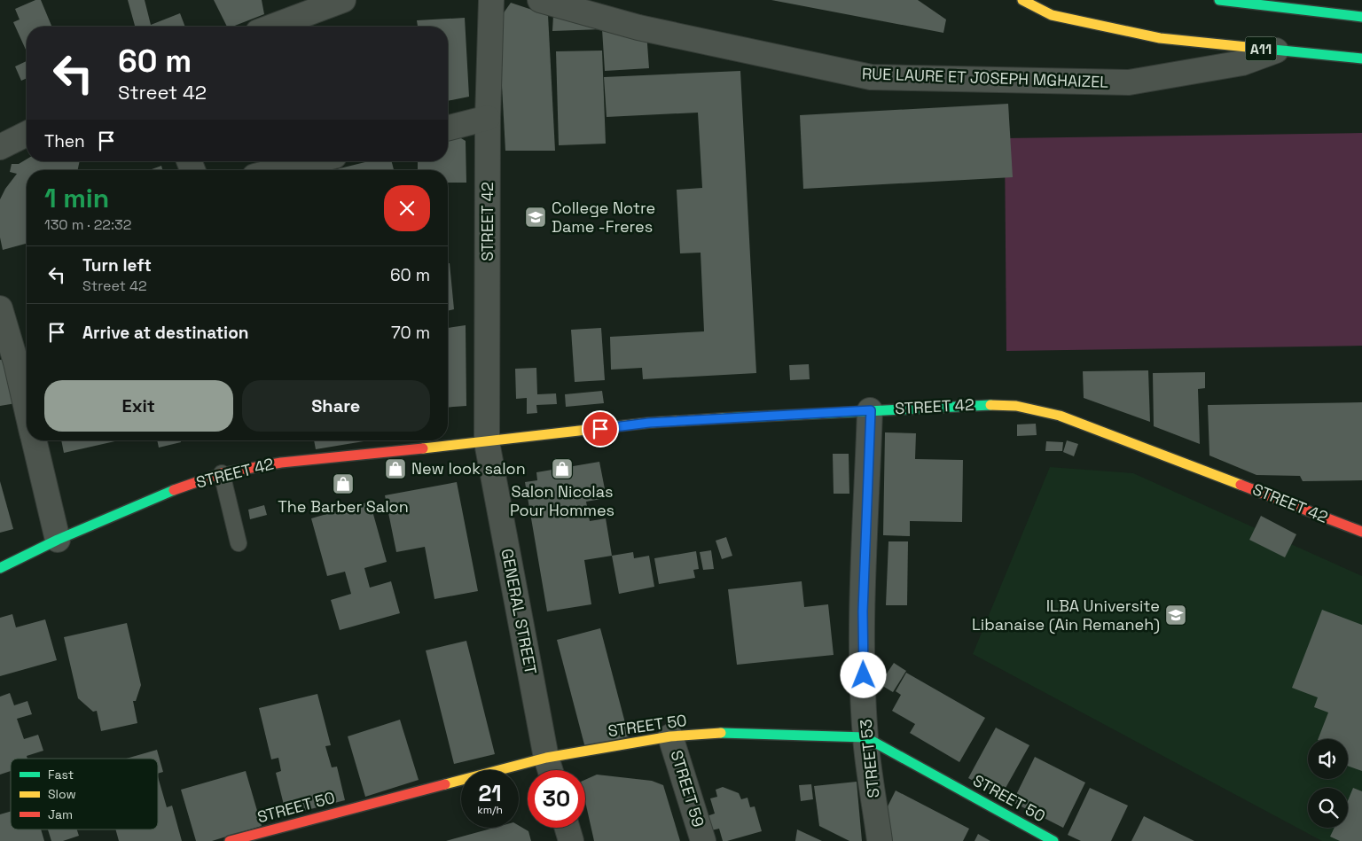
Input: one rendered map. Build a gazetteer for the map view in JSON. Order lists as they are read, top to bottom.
{
  "streets": {
    "main road": ["A11", "STREET 42", "STREET 50"],
    "street": [
      "RUE LAURE ET JOSEPH MGHAIZEL",
      "GENERAL STREET",
      "STREET 53",
      "STREET 59"
    ]
  },
  "crossings": [
    ["A11", "RUE LAURE ET JOSEPH MGHAIZEL"],
    ["STREET 42", "GENERAL STREET"],
    ["STREET 42", "STREET 53"],
    ["GENERAL STREET", "STREET 50"],
    ["STREET 50", "STREET 53"],
    ["STREET 50", "STREET 59"]
  ],
  "places": {
    "school or university": ["College Notre Dame -Freres", "ILBA Universite Libanaise (Ain Remaneh)"],
    "shop": ["New look salon", "Salon Nicolas Pour Hommes", "The Barber Salon"]
  },
  "legend": ["Fast", "Slow", "Jam"],
  "page": {
    "turn": ["60 m", "Street 42"],
    "then": "Then",
    "heading": ["1 min", "130 m · 22:32"],
    "list": [
      {
        "name": "Turn left",
        "note": "Street 42",
        "value": "60 m"
      },
      {
        "name": "Arrive at destination",
        "value": "70 m"
      }
    ],
    "buttons": ["Exit", "Share"],
    "speed": "21 km/h",
    "limit": "30"
  }
}
